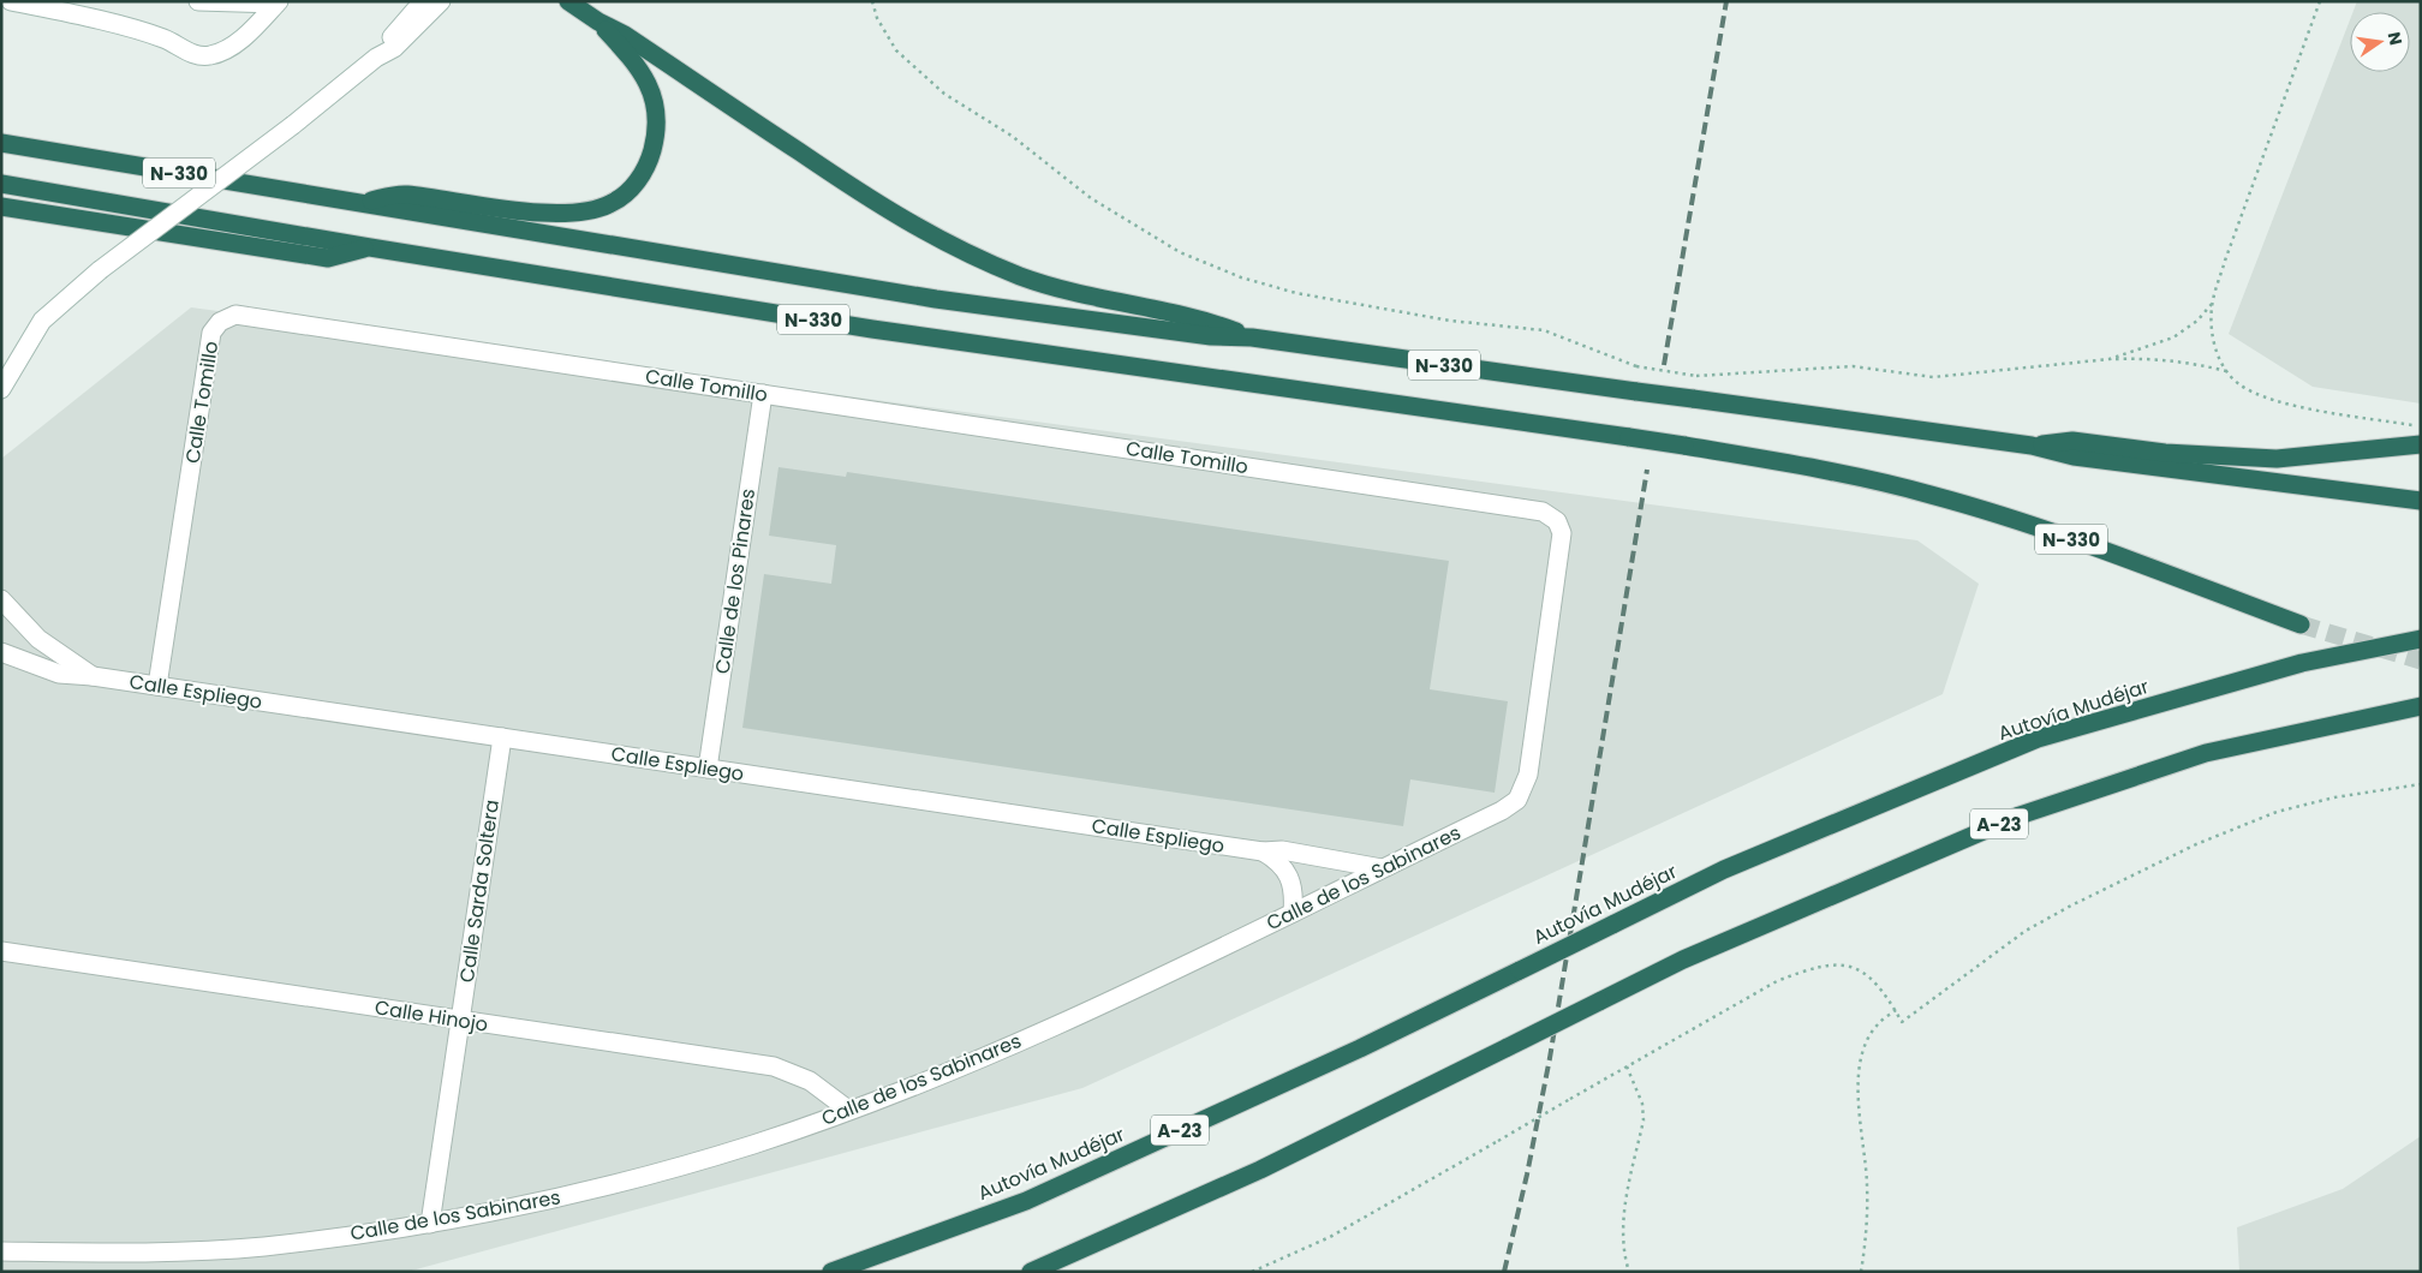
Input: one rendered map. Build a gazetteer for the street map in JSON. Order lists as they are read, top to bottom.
{
  "streets": {
    "highway": ["N-330", "Autovía Mudéjar", "A-23"],
    "street": [
      "Calle Tomillo",
      "Calle de los Pinares",
      "Calle Espliego",
      "Calle de los Sabinares",
      "Calle Sarda Soltera",
      "Calle Hinojo"
    ]
  },
  "crossings": [
    ["Calle Tomillo", "Calle de los Pinares"],
    ["Calle Tomillo", "Calle Espliego"],
    ["Calle Tomillo", "Calle de los Sabinares"],
    ["Calle de los Pinares", "Calle Espliego"],
    ["Calle Espliego", "Calle de los Sabinares"],
    ["Calle Espliego", "Calle Sarda Soltera"],
    ["Calle de los Sabinares", "Calle Sarda Soltera"],
    ["Calle de los Sabinares", "Calle Hinojo"],
    ["Calle Sarda Soltera", "Calle Hinojo"]
  ],
  "north": "right"
}
